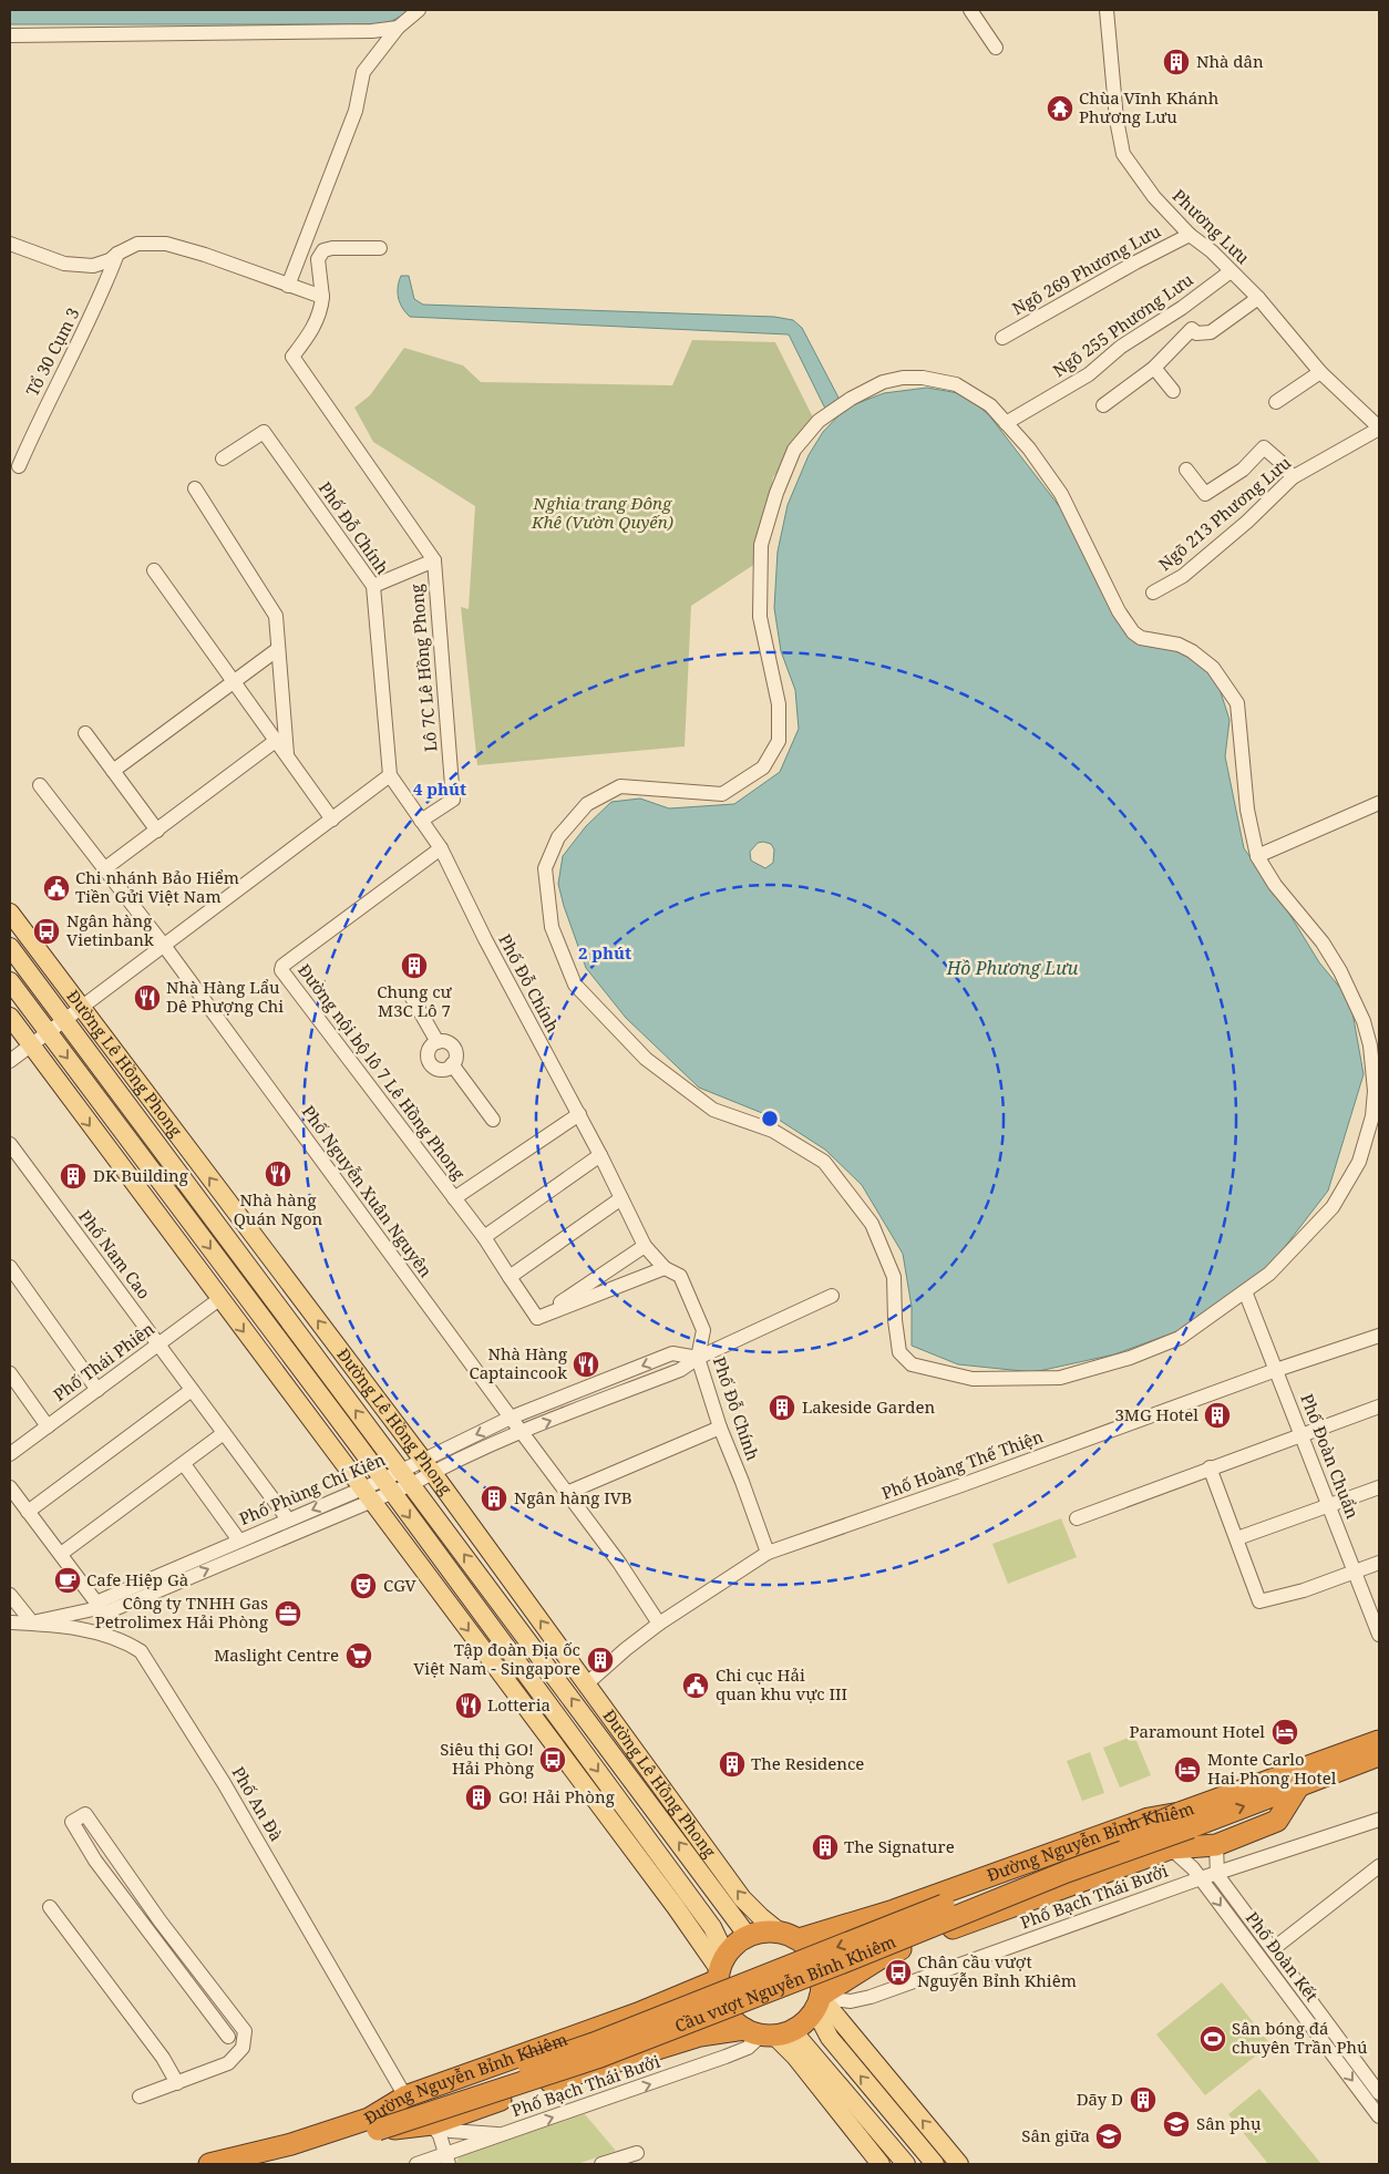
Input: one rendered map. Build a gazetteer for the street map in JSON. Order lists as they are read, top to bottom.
{
  "streets": {
    "highway": ["Đường Nguyễn Bỉnh Khiêm", "Cầu vượt Nguyễn Bỉnh Khiêm"],
    "main road": ["Đường Lê Hồng Phong"],
    "street": [
      "Phương Lưu",
      "Ngõ 269 Phương Lưu",
      "Ngõ 255 Phương Lưu",
      "Tổ 30 Cụm 3",
      "Ngõ 213 Phương Lưu",
      "Phố Đỗ Chính",
      "Lô 7C Lê Hồng Phong",
      "Đường nội bộ lô 7 Lê Hồng Phong",
      "Phố Nguyễn Xuân Nguyên",
      "Phố Nam Cao",
      "Phố Thái Phiên",
      "Phố Đoàn Chuẩn",
      "Phố Hoàng Thế Thiện",
      "Phố Phùng Chí Kiên",
      "Phố An Đà",
      "Phố Bạch Thái Bưởi",
      "Phố Đoàn Kết"
    ]
  },
  "crossings": [
    ["Phương Lưu", "Ngõ 269 Phương Lưu"],
    ["Phương Lưu", "Ngõ 255 Phương Lưu"],
    ["Phương Lưu", "Ngõ 213 Phương Lưu"],
    ["Phố Đỗ Chính", "Lô 7C Lê Hồng Phong"],
    ["Phố Đỗ Chính", "Đường nội bộ lô 7 Lê Hồng Phong"],
    ["Phố Đỗ Chính", "Phố Hoàng Thế Thiện"],
    ["Phố Đỗ Chính", "Phố Phùng Chí Kiên"],
    ["Đường Lê Hồng Phong", "Phố Hoàng Thế Thiện"],
    ["Đường Lê Hồng Phong", "Phố Phùng Chí Kiên"],
    ["Đường Lê Hồng Phong", "Đường Nguyễn Bỉnh Khiêm"],
    ["Đường Lê Hồng Phong", "Phố Bạch Thái Bưởi"],
    ["Phố Nguyễn Xuân Nguyên", "Phố Hoàng Thế Thiện"],
    ["Phố Nguyễn Xuân Nguyên", "Phố Phùng Chí Kiên"],
    ["Phố Nam Cao", "Phố Thái Phiên"],
    ["Phố Nam Cao", "Phố Phùng Chí Kiên"],
    ["Phố Đoàn Chuẩn", "Phố Hoàng Thế Thiện"],
    ["Phố An Đà", "Đường Nguyễn Bỉnh Khiêm"],
    ["Đường Nguyễn Bỉnh Khiêm", "Phố Bạch Thái Bưởi"],
    ["Đường Nguyễn Bỉnh Khiêm", "Phố Đoàn Kết"],
    ["Đường Nguyễn Bỉnh Khiêm", "Cầu vượt Nguyễn Bỉnh Khiêm"],
    ["Phố Bạch Thái Bưởi", "Phố Đoàn Kết"]
  ],
  "water": ["Hồ Phương Lưu"],
  "parks": ["Nghia trang Đông Khê (Vườn Quyến)"],
  "places": {
    "building": [
      "Nhà dân",
      "Chung cư M3C Lô 7",
      "DK Building",
      "Lakeside Garden",
      "3MG Hotel",
      "Ngân hàng IVB",
      "Tập đoàn Địa ốc Việt Nam - Singapore",
      "The Residence",
      "GO! Hải Phòng",
      "The Signature",
      "Dãy D"
    ],
    "temple": ["Chùa Vĩnh Khánh Phương Lưu"],
    "public building": ["Chi nhánh Bảo Hiểm Tiền Gửi Việt Nam", "Chi cục Hải quan khu vực III"],
    "bus stop": ["Ngân hàng Vietinbank", "Siêu thị GO! Hải Phòng", "Chân cầu vượt Nguyễn Bỉnh Khiêm"],
    "restaurant": [
      "Nhà Hàng Lẩu Dê Phượng Chi",
      "Nhà hàng Quán Ngon",
      "Nhà Hàng Captaincook",
      "Lotteria"
    ],
    "cafe": ["Cafe Hiệp Gà"],
    "theatre": ["CGV"],
    "office": ["Công ty TNHH Gas Petrolimex Hải Phòng"],
    "supermarket": ["Maslight Centre"],
    "hotel": ["Paramount Hotel", "Monte Carlo Hai Phong Hotel"],
    "sports": ["Sân bóng đá chuyên Trần Phú"],
    "school or university": ["Sân phụ", "Sân giữa"]
  },
  "rings": ["4 phút", "2 phút"]
}
